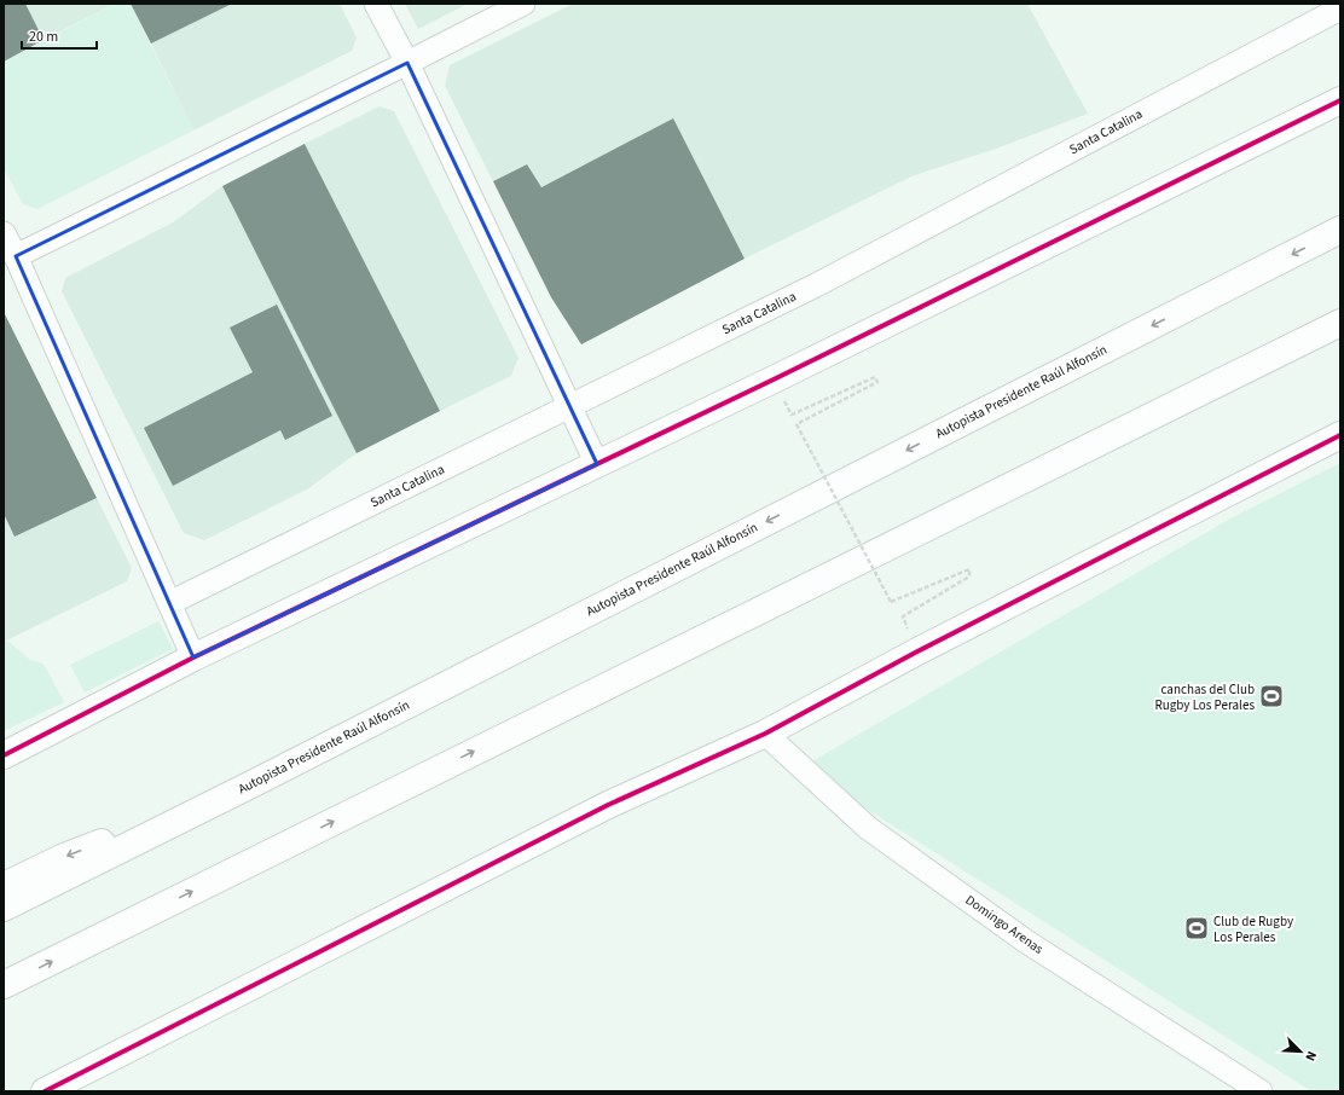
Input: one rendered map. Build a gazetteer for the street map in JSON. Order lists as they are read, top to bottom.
{
  "streets": {
    "main road": ["Autopista Presidente Raúl Alfonsín"],
    "street": ["Santa Catalina", "Domingo Arenas"]
  },
  "places": {
    "sports": ["canchas del Club Rugby Los Perales", "Club de Rugby Los Perales"]
  },
  "scale_bar": "20 m",
  "north": "bottom right"
}
